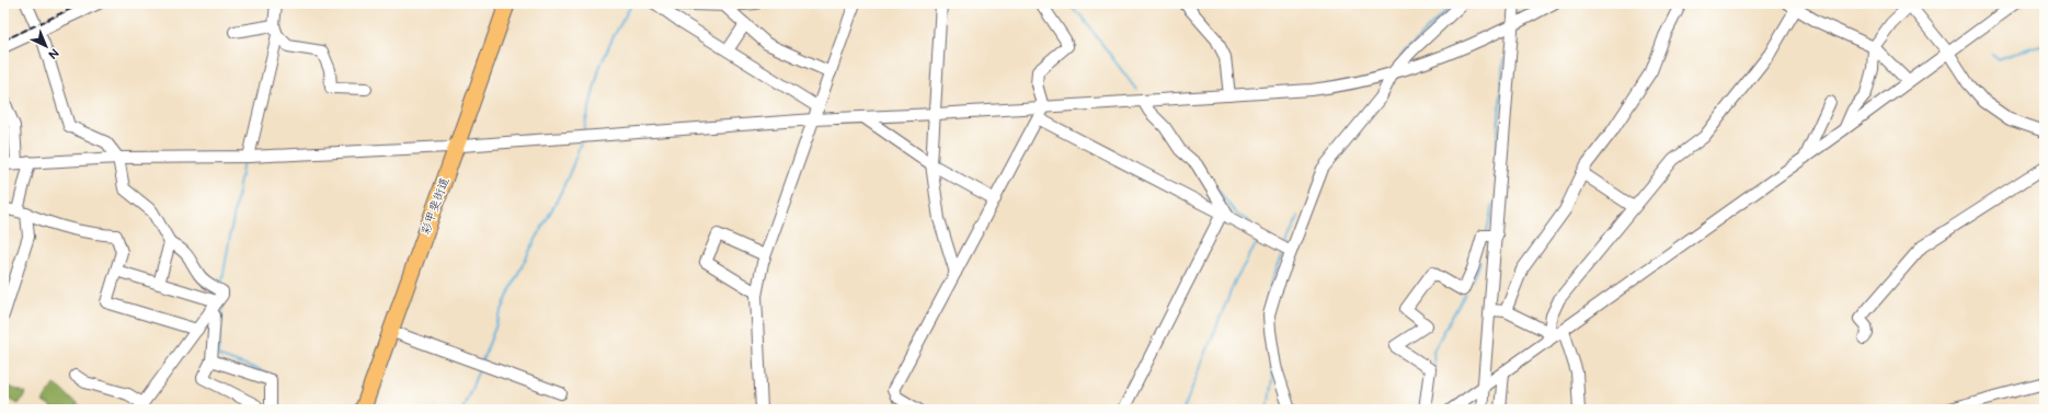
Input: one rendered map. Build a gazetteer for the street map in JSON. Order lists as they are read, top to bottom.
{
  "streets": {
    "highway": ["彩甲斐街道"]
  },
  "north": "bottom right"
}
